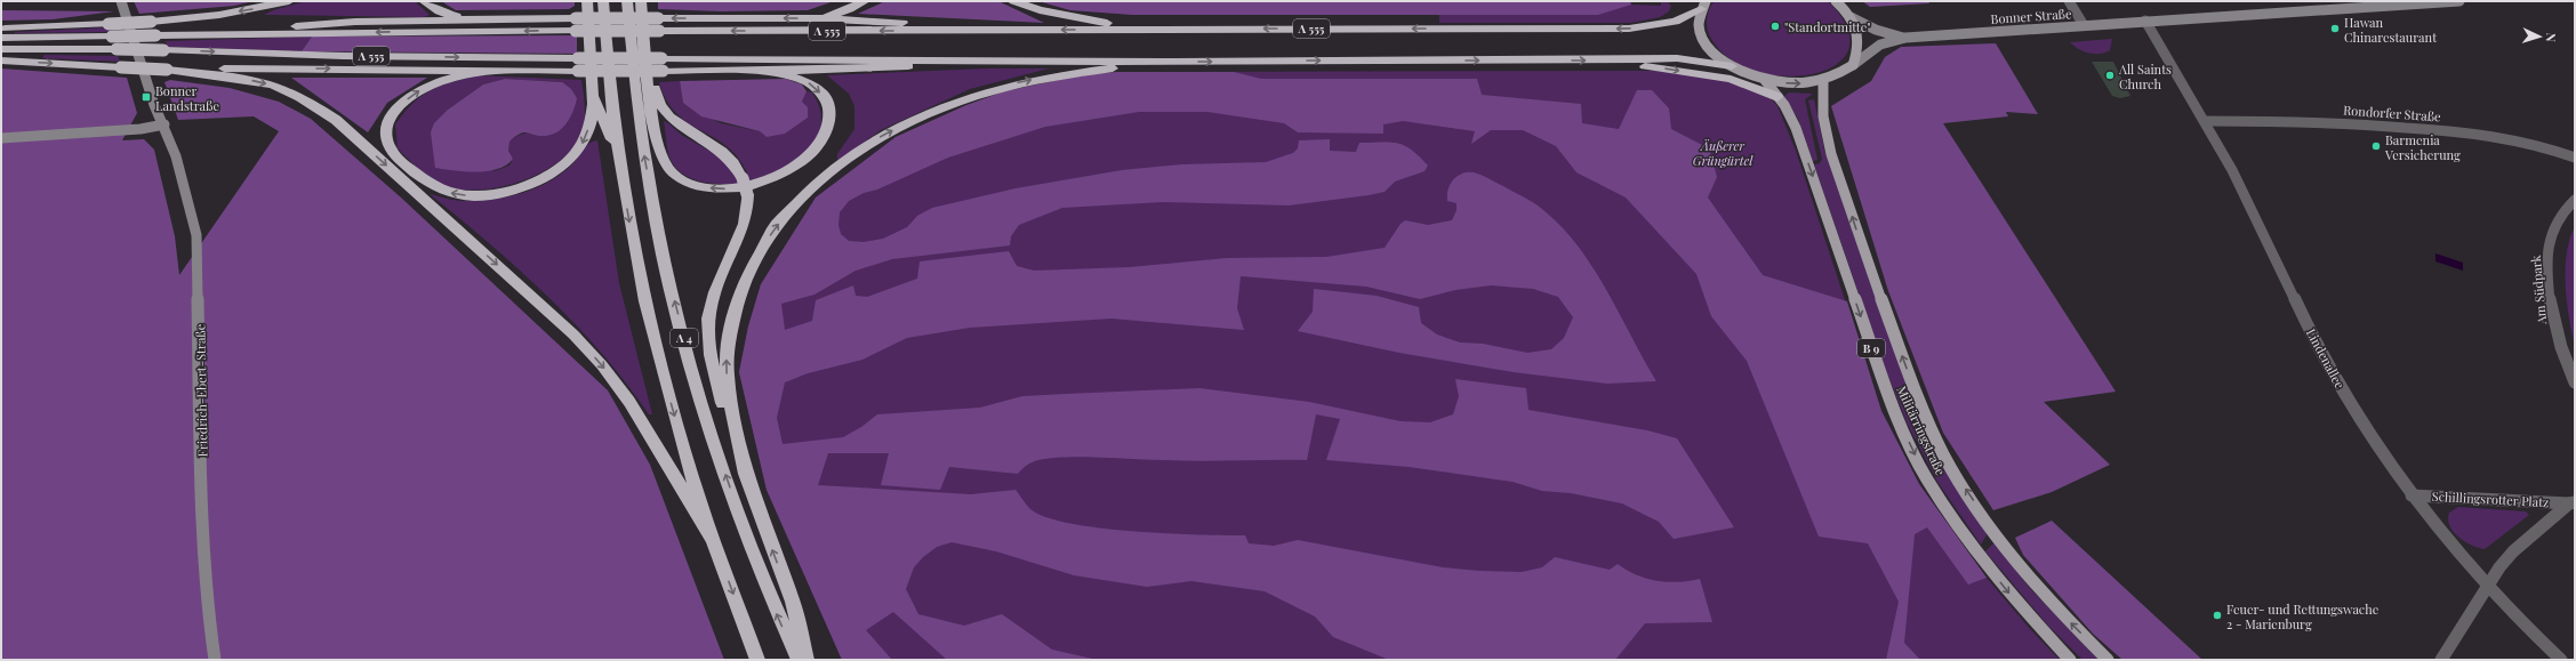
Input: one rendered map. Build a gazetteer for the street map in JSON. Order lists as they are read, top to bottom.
{
  "streets": {
    "highway": ["A 555", "A 4"],
    "main road": [
      "Bonner Straße",
      "B 9",
      "Friedrich-Ebert-Straße",
      "Militärringstraße"
    ],
    "street": [
      "Rondorfer Straße",
      "Am Südpark",
      "Lindenallee",
      "Schillingsrotter Platz"
    ]
  },
  "crossings": [
    ["Bonner Straße", "Lindenallee"],
    ["Rondorfer Straße", "Lindenallee"],
    ["Lindenallee", "Schillingsrotter Platz"]
  ],
  "parks": ["Äußerer Grüngürtel"],
  "places": {
    "other": [
      "\"Standortmitte\"",
      "Hawan Chinarestaurant",
      "All Saints Church",
      "Barmenia Versicherung",
      "Feuer- und Rettungswache 2 - Marienburg"
    ],
    "transit": ["Bonner Landstraße"]
  },
  "north": "right"
}
